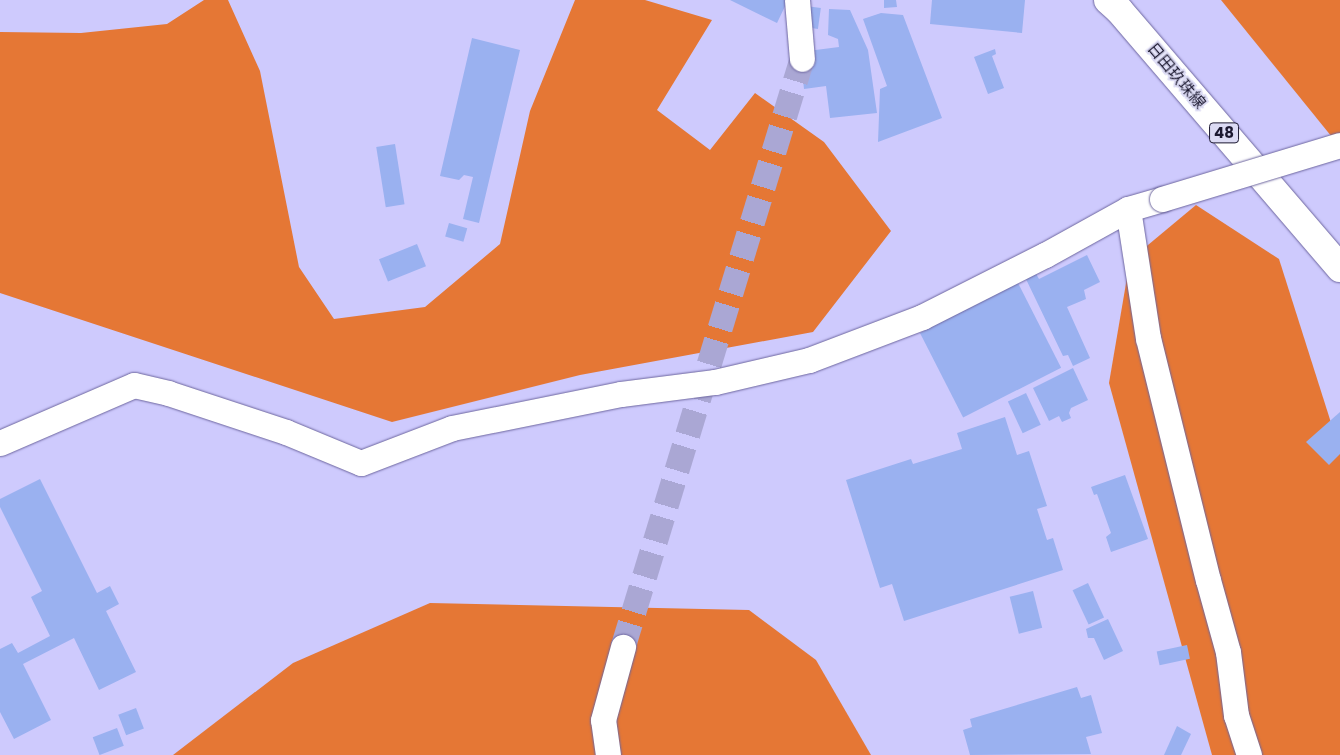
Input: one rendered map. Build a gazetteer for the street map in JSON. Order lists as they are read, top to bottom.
{
  "streets": {
    "main road": ["日田玖珠線", "48"]
  }
}
